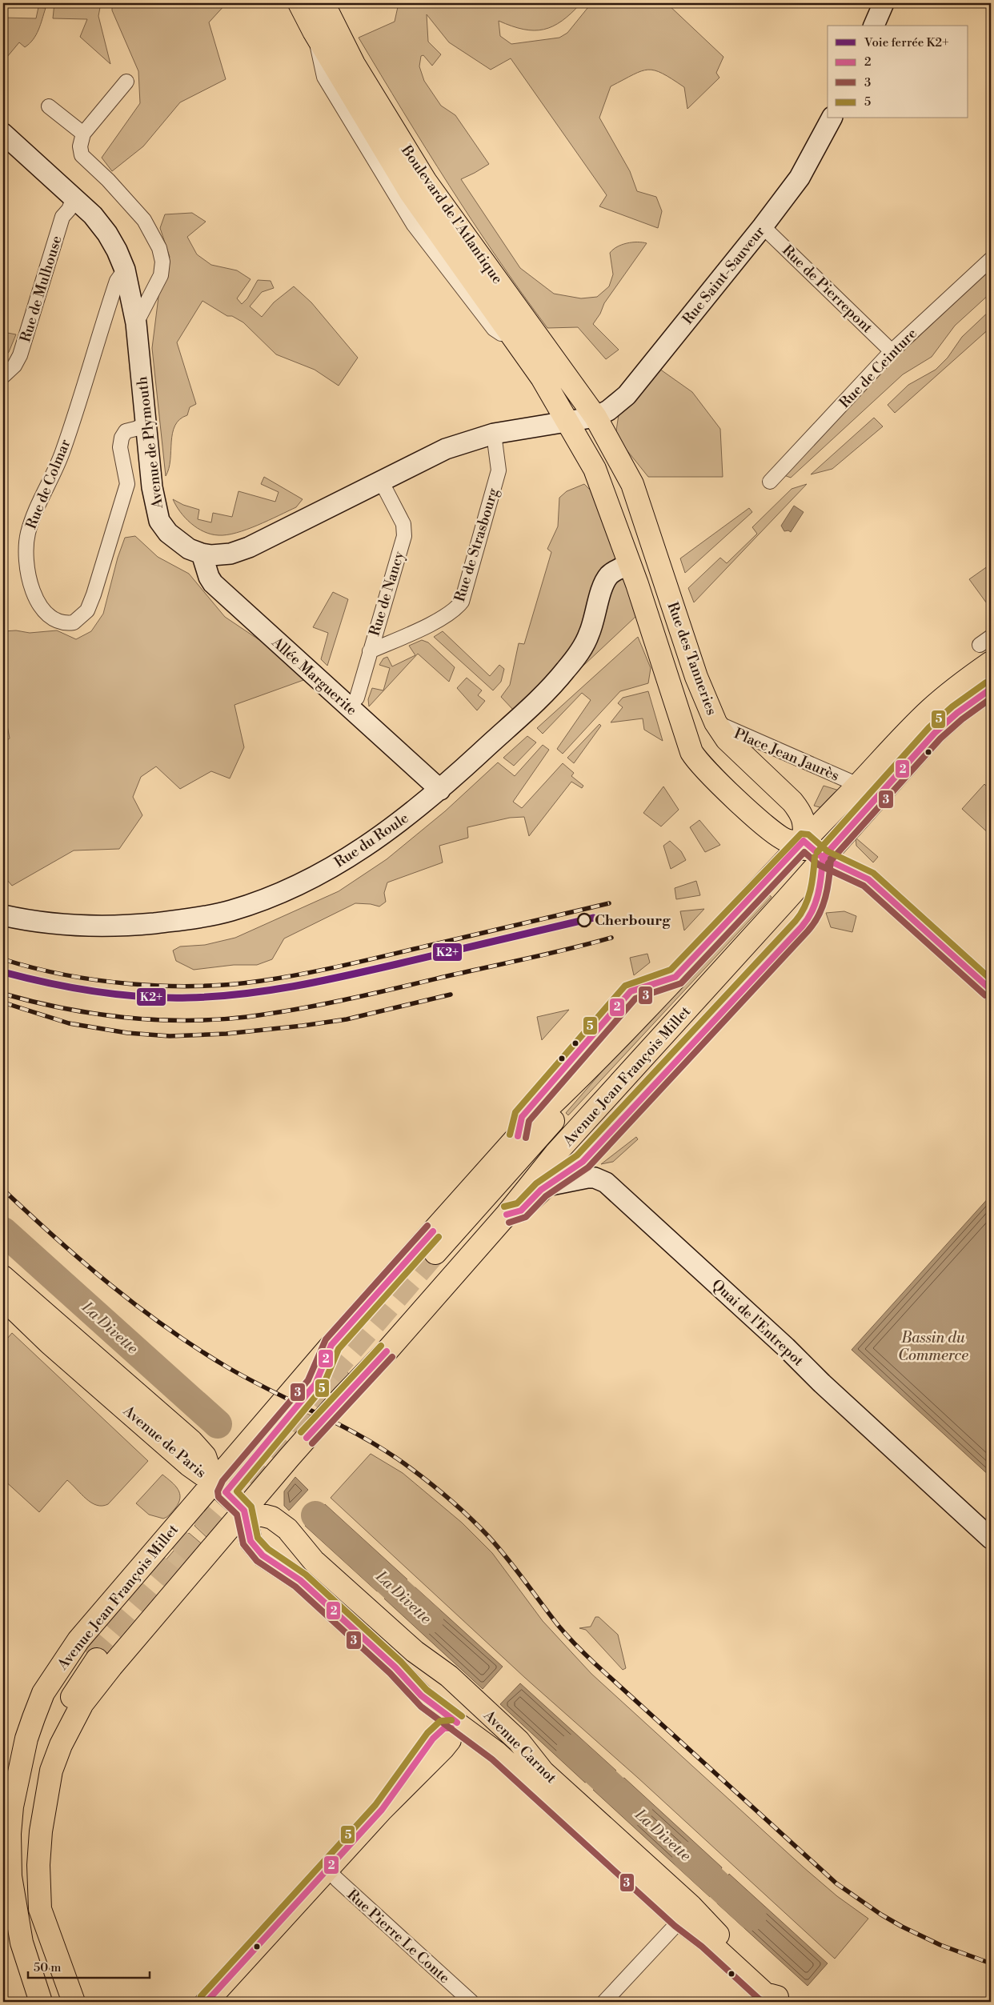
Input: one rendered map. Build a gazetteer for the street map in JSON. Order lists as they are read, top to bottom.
{
  "streets": {
    "main road": [
      "Boulevard de l'Atlantique",
      "Rue des Tanneries",
      "Avenue Jean François Millet",
      "Avenue de Paris",
      "Avenue Carnot"
    ],
    "street": [
      "Rue Saint-Sauveur",
      "Rue de Mulhouse",
      "Rue de Pierrepont",
      "Rue de Ceinture",
      "Avenue de Plymouth",
      "Rue de Colmar",
      "Rue de Strasbourg",
      "Rue de Nancy",
      "Allée Marguerite",
      "Place Jean Jaurès",
      "Rue du Roule",
      "Quai de l'Entrepot",
      "Rue Pierre Le Conte"
    ]
  },
  "crossings": [
    ["Boulevard de l'Atlantique", "Rue Saint-Sauveur"],
    ["Boulevard de l'Atlantique", "Avenue de Plymouth"],
    ["Boulevard de l'Atlantique", "Rue des Tanneries"],
    ["Rue Saint-Sauveur", "Rue de Pierrepont"],
    ["Rue Saint-Sauveur", "Avenue de Plymouth"],
    ["Rue Saint-Sauveur", "Rue des Tanneries"],
    ["Rue de Mulhouse", "Avenue de Plymouth"],
    ["Rue de Pierrepont", "Rue de Ceinture"],
    ["Avenue de Plymouth", "Rue de Colmar"],
    ["Avenue de Plymouth", "Rue de Strasbourg"],
    ["Avenue de Plymouth", "Rue de Nancy"],
    ["Avenue de Plymouth", "Rue des Tanneries"],
    ["Avenue de Plymouth", "Allée Marguerite"],
    ["Rue de Strasbourg", "Rue de Nancy"],
    ["Rue de Nancy", "Allée Marguerite"],
    ["Rue des Tanneries", "Place Jean Jaurès"],
    ["Rue des Tanneries", "Rue du Roule"],
    ["Allée Marguerite", "Rue du Roule"],
    ["Avenue Jean François Millet", "Quai de l'Entrepot"],
    ["Avenue Jean François Millet", "Avenue de Paris"],
    ["Avenue Jean François Millet", "Avenue Carnot"]
  ],
  "water": ["La Divette", "Bassin du Commerce"],
  "places": ["Cherbourg"],
  "lines": [
    "transit line 5",
    "transit line 2",
    "transit line 3",
    "rail line K2+"
  ],
  "legend": [
    "Voie ferrée K2+",
    "2",
    "3",
    "5"
  ],
  "scale_bar": "50 m"
}
